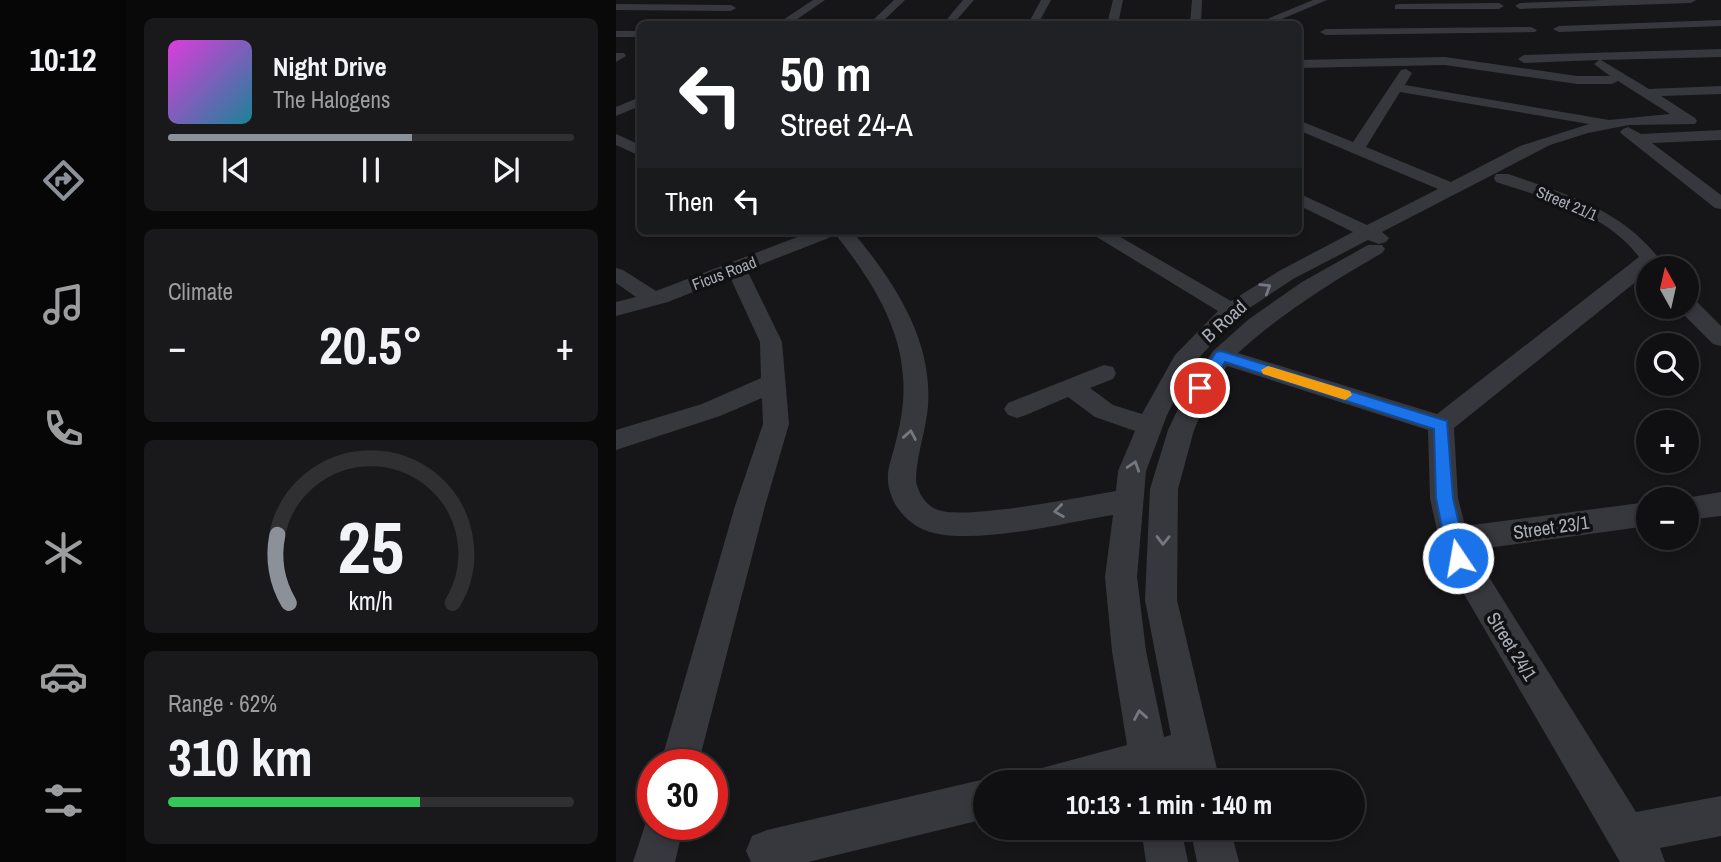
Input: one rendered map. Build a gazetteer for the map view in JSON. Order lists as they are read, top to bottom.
{
  "streets": {
    "street": [
      "Street 21/1",
      "Ficus Road",
      "B Road",
      "Street 23/1",
      "Street 24/1"
    ]
  },
  "crossings": [
    ["Street 21/1", "B Road"],
    ["Street 23/1", "Street 24/1"]
  ],
  "north": "top",
  "page": {
    "tabs": "10:12",
    "turn": ["50 m", "Street 24-A"],
    "song": ["Night Drive", "The Halogens"],
    "then": "Then",
    "tile": [
      "Climate",
      ["Range · 62%", "310 km"]
    ],
    "map_buttons": ["+", "−"],
    "heat": ["−", "20.5°", "+"],
    "limit": "30",
    "trip": "10:13 · 1 min · 140 m",
    "gauge": ["25", "km/h"]
  }
}
